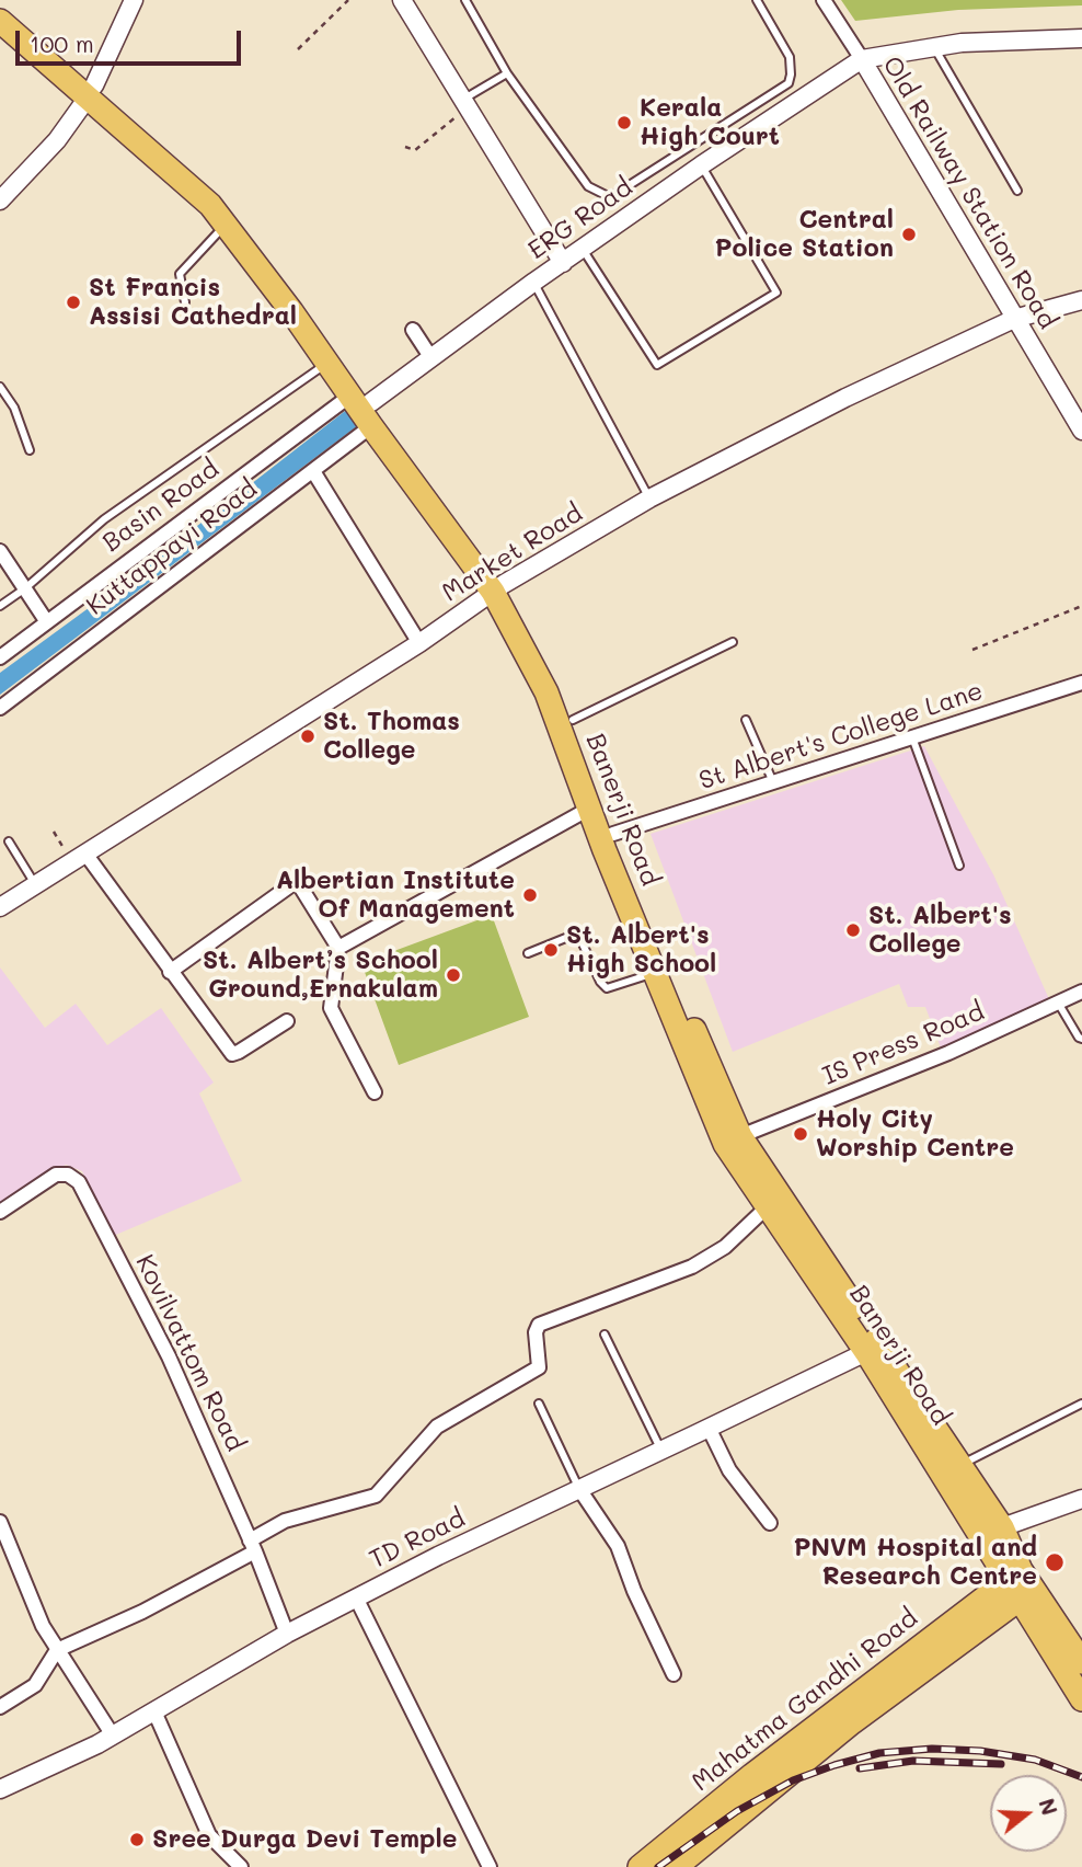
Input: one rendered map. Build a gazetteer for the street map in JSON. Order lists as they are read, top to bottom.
{
  "streets": {
    "main road": ["Banerji Road", "Mahatma Gandhi Road"],
    "street": [
      "Old Railway Station Road",
      "ERG Road",
      "Basin Road",
      "Kuttappayi Road",
      "Market Road",
      "St Albert's College Lane",
      "IS Press Road",
      "Kovilvattom Road",
      "TD Road"
    ]
  },
  "crossings": [
    ["Old Railway Station Road", "ERG Road"],
    ["Old Railway Station Road", "Market Road"],
    ["ERG Road", "Basin Road"],
    ["ERG Road", "Kuttappayi Road"],
    ["ERG Road", "Banerji Road"],
    ["Basin Road", "Kuttappayi Road"],
    ["Basin Road", "Banerji Road"],
    ["Kuttappayi Road", "Banerji Road"],
    ["Market Road", "Banerji Road"],
    ["St Albert's College Lane", "Banerji Road"],
    ["Banerji Road", "IS Press Road"],
    ["Banerji Road", "TD Road"],
    ["Banerji Road", "Mahatma Gandhi Road"],
    ["Kovilvattom Road", "TD Road"]
  ],
  "places": [
    "Kerala High Court",
    "Central Police Station",
    "St Francis Assisi Cathedral",
    "St. Thomas College",
    "Albertian Institute Of Management",
    "St. Albert's College",
    "St. Albert's High School",
    "St. Albert’s School Ground,Ernakulam",
    "Holy City Worship Centre",
    "PNVM Hospital and Research Centre",
    "Sree Durga Devi Temple"
  ],
  "scale_bar": "100 m",
  "north": "right"
}
